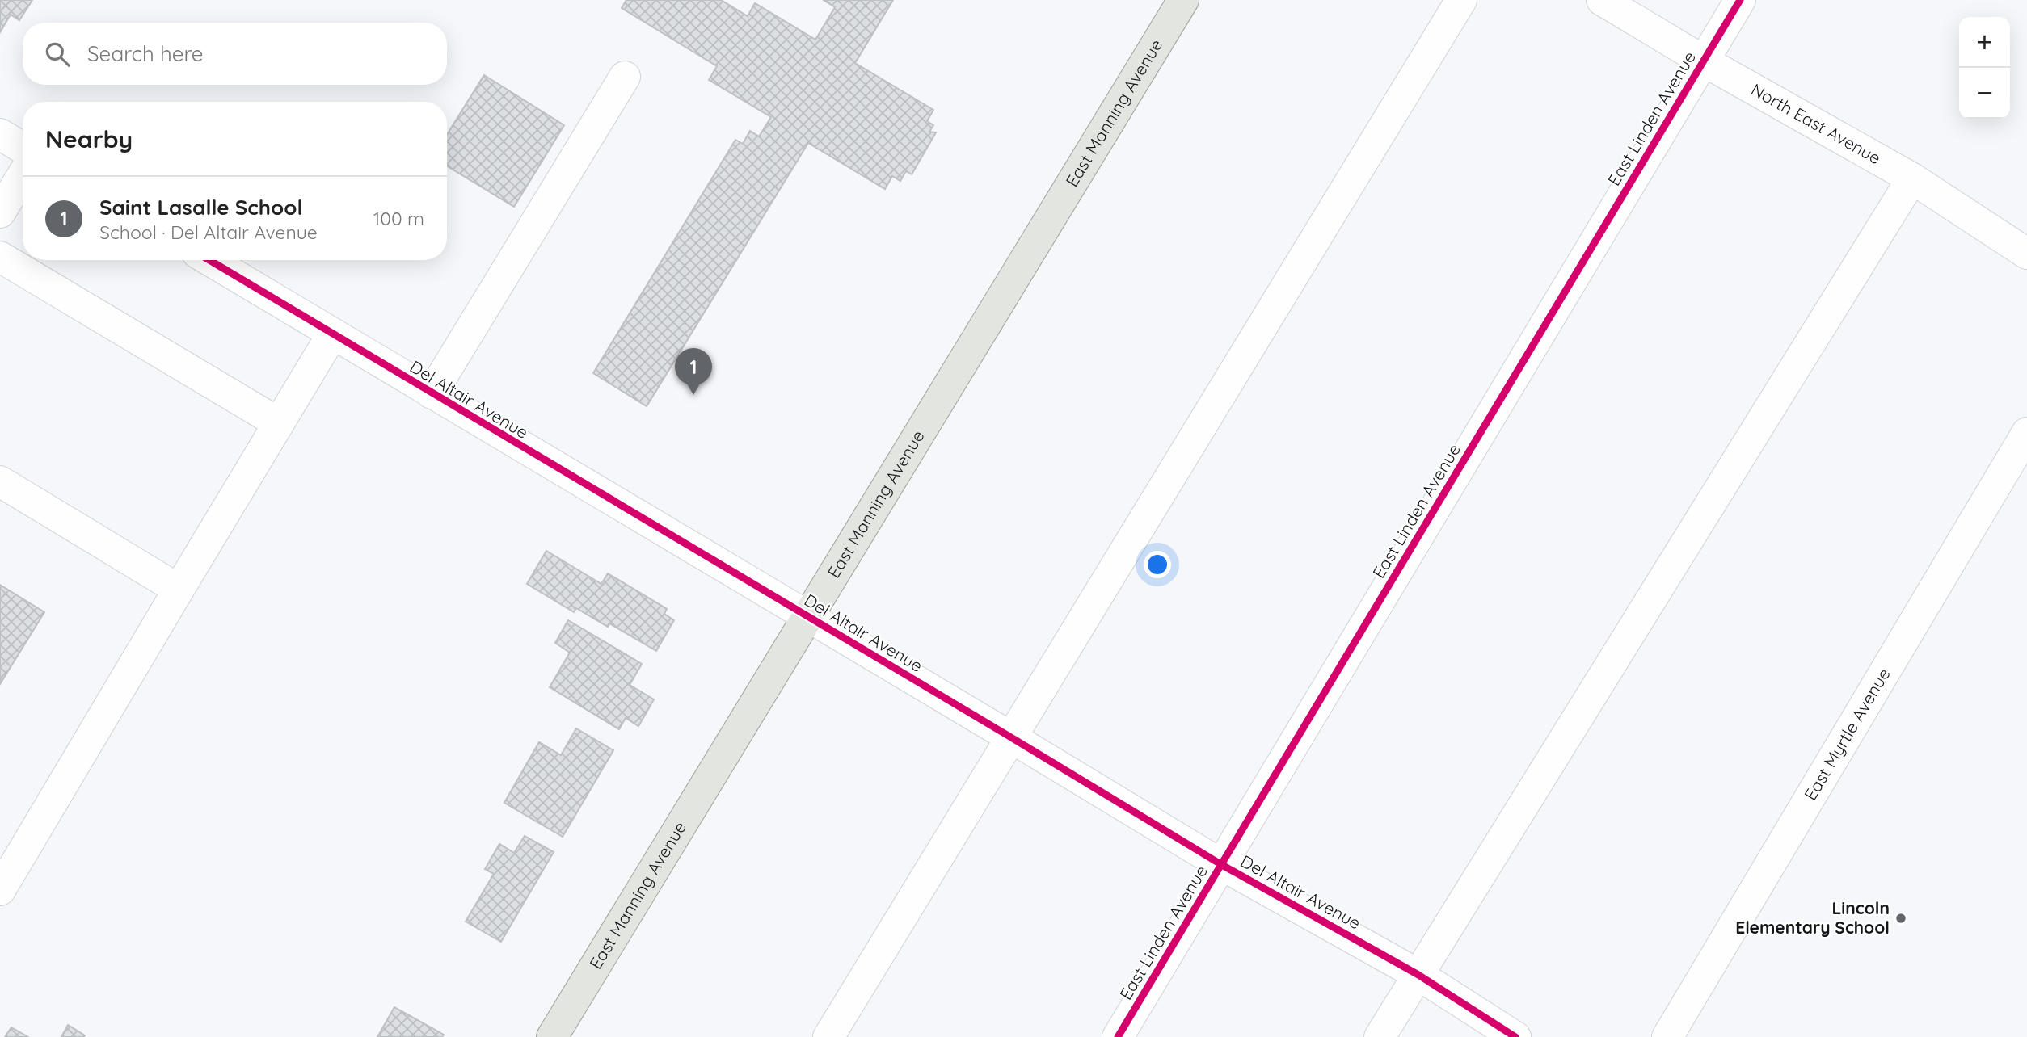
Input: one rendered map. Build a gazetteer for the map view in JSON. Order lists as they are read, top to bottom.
{
  "streets": {
    "main road": ["East Manning Avenue"],
    "street": [
      "East Linden Avenue",
      "North East Avenue",
      "Del Altair Avenue",
      "East Myrtle Avenue"
    ]
  },
  "crossings": [
    ["East Manning Avenue", "Del Altair Avenue"],
    ["East Linden Avenue", "North East Avenue"],
    ["East Linden Avenue", "Del Altair Avenue"]
  ],
  "places": ["Lincoln Elementary School"],
  "page": {
    "map_buttons": ["+", "−"],
    "search": "Search here",
    "heading": "Nearby",
    "list": [
      {
        "mark": "1",
        "name": "Saint Lasalle School",
        "note": "School · Del Altair Avenue",
        "value": "100 m"
      }
    ],
    "pins": "1"
  }
}
